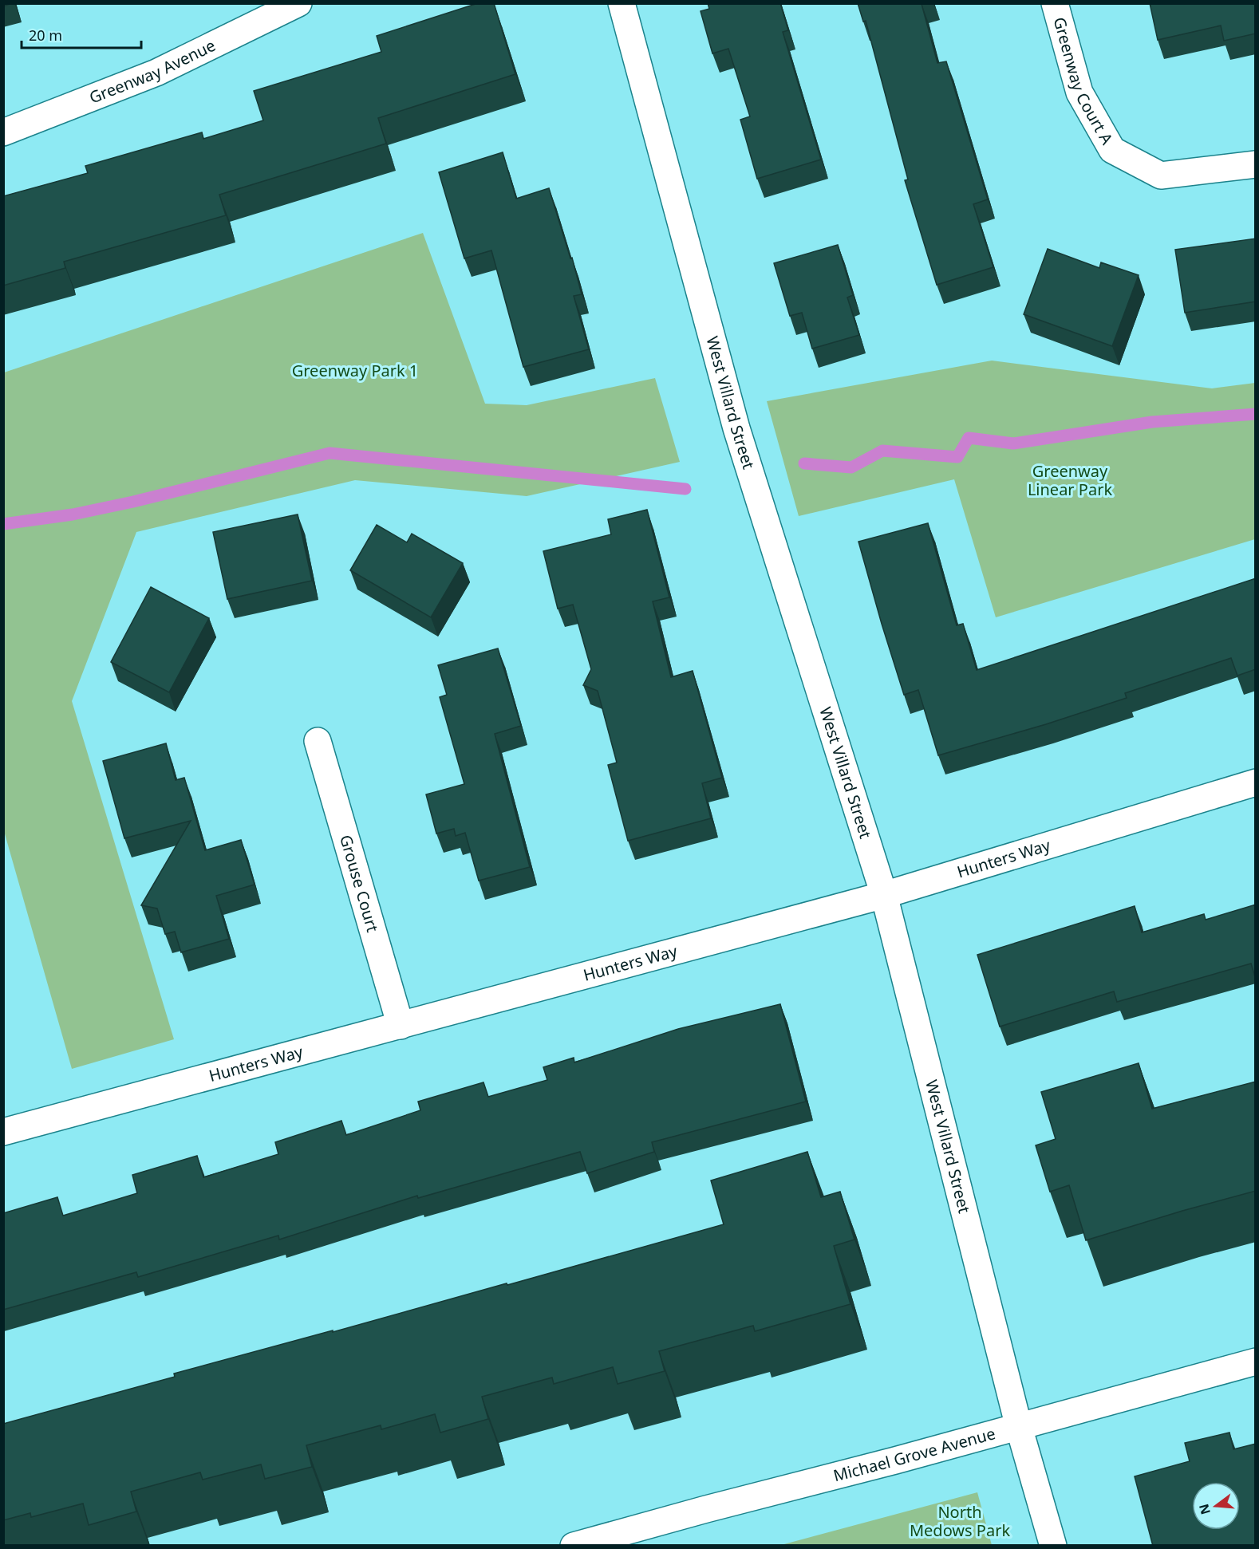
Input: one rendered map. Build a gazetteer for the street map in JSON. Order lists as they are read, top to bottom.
{
  "streets": {
    "street": [
      "Greenway Avenue",
      "Greenway Court A",
      "West Villard Street",
      "Hunters Way",
      "Grouse Court",
      "Michael Grove Avenue"
    ]
  },
  "crossings": [
    ["West Villard Street", "Hunters Way"],
    ["West Villard Street", "Michael Grove Avenue"],
    ["Hunters Way", "Grouse Court"]
  ],
  "parks": ["Greenway Park 1", "Greenway Linear Park", "North Medows Park"],
  "scale_bar": "20 m",
  "north": "left"
}
